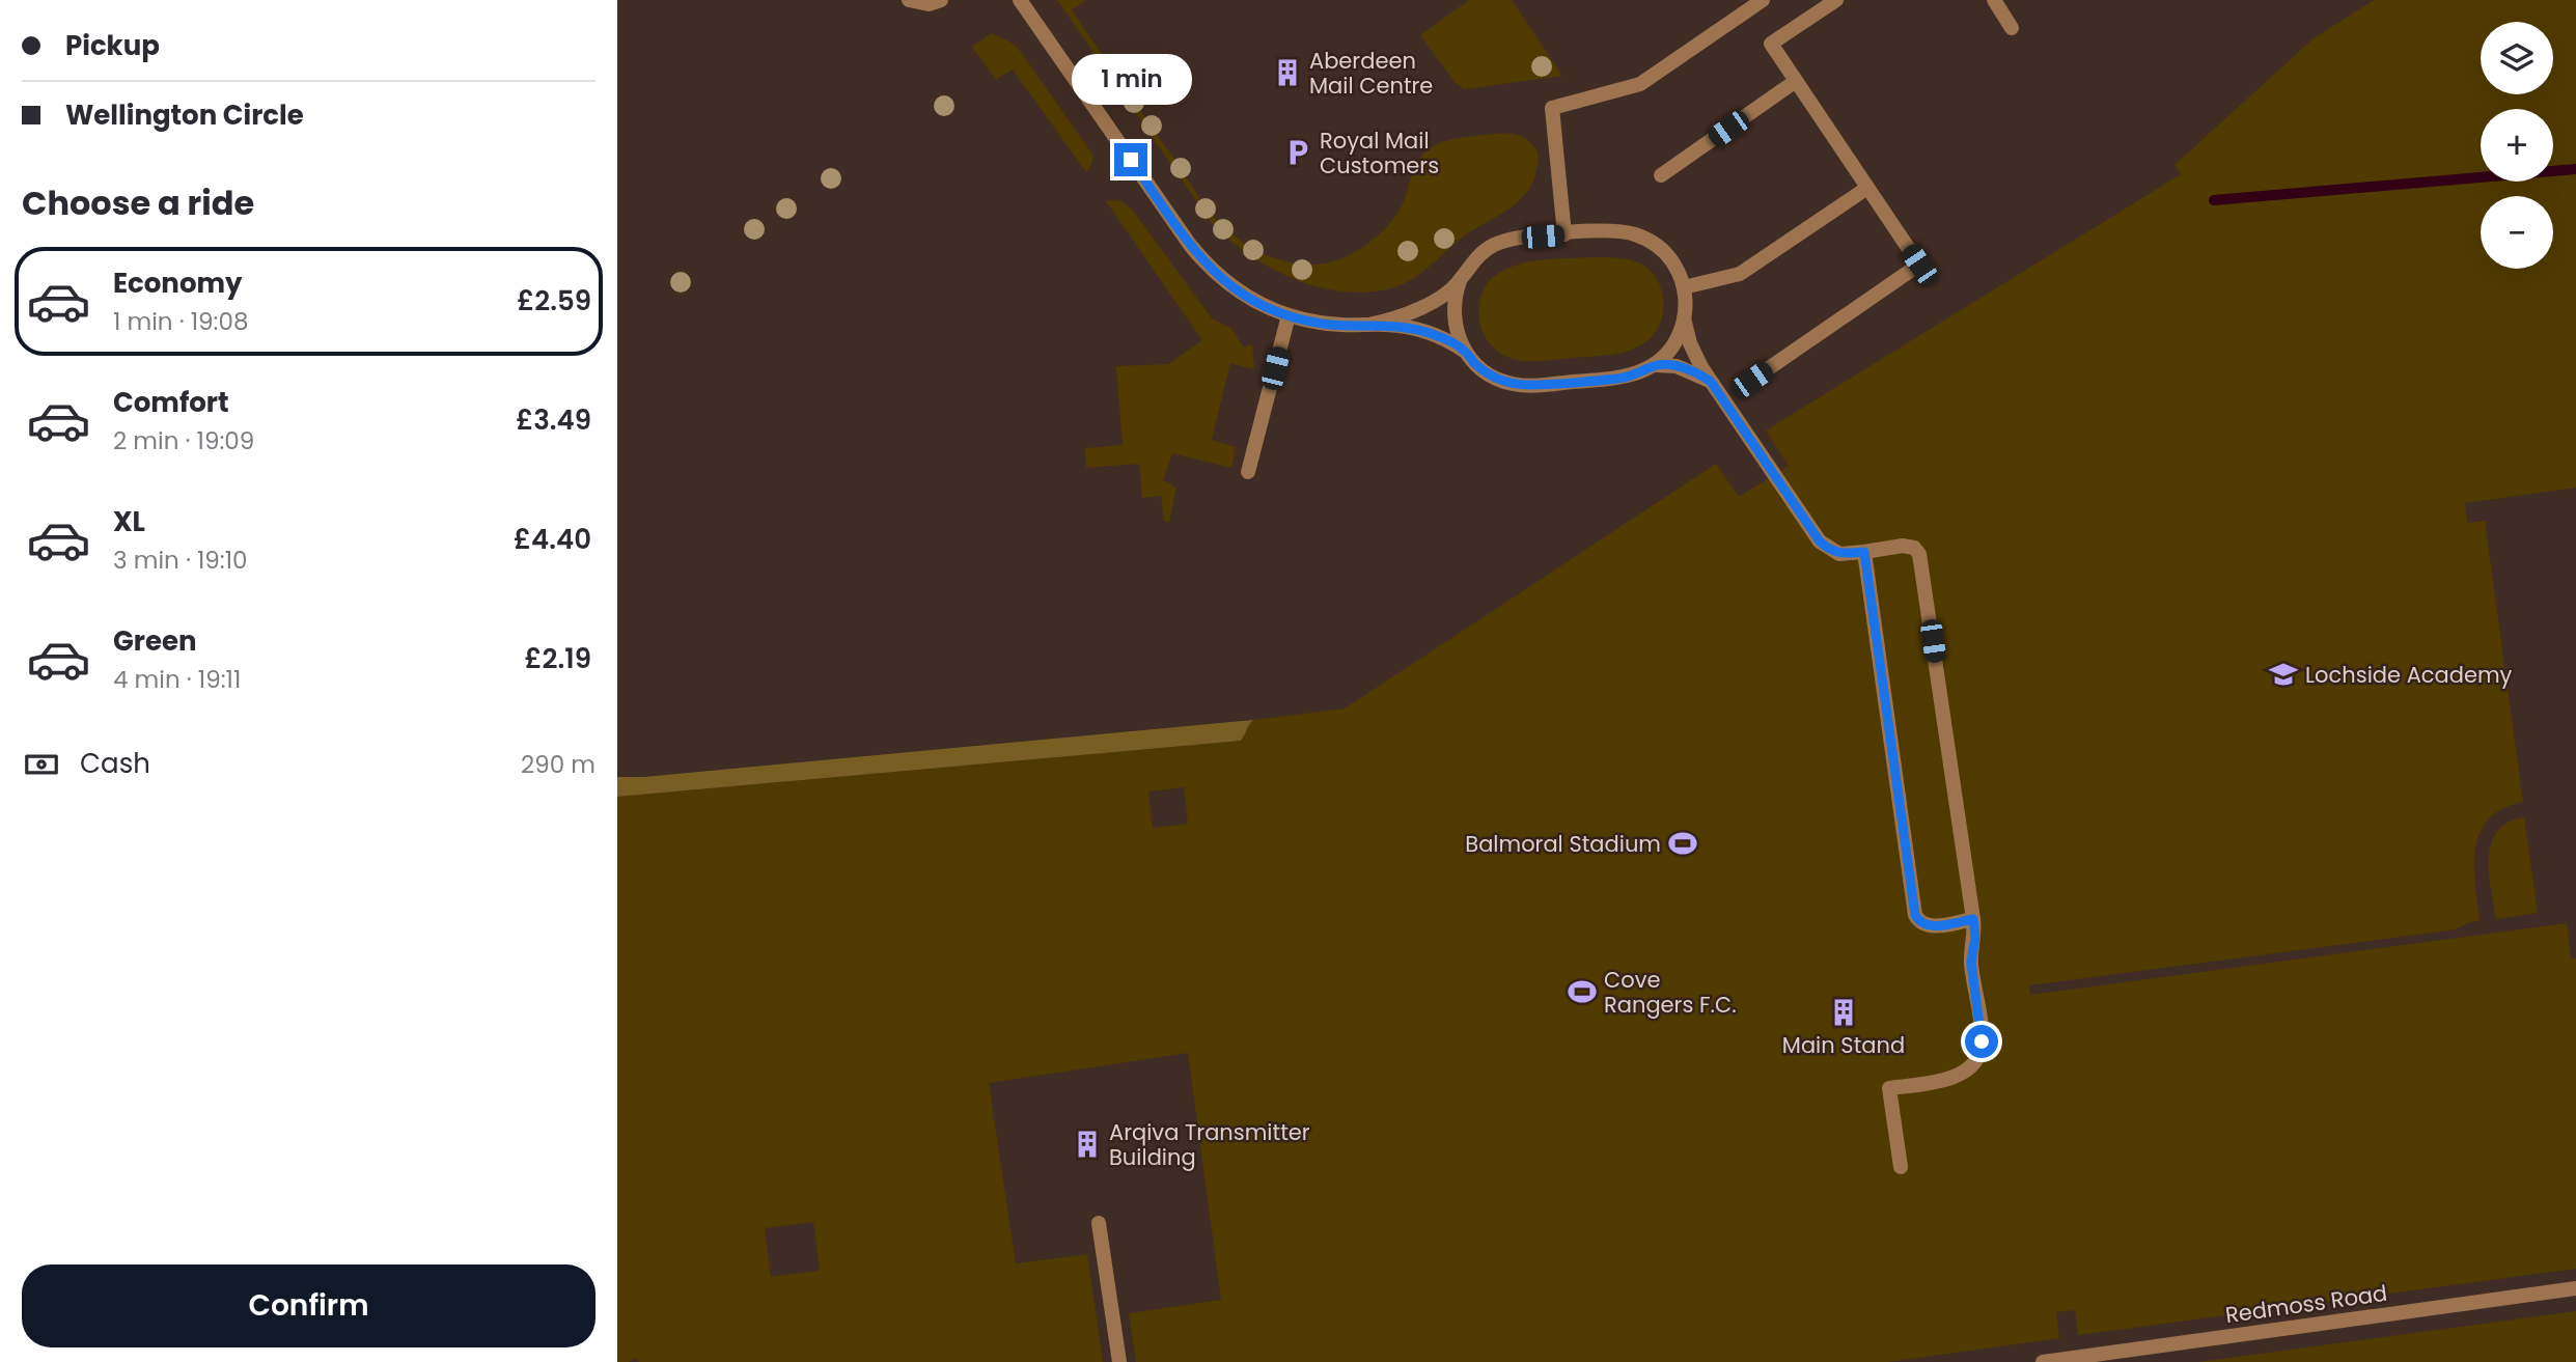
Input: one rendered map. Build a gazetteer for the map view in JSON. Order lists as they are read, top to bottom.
{
  "streets": {
    "street": ["Redmoss Road"]
  },
  "places": {
    "building": ["Aberdeen Mail Centre", "Main Stand", "Arqiva Transmitter Building"],
    "parking": ["Royal Mail Customers"],
    "school or university": ["Lochside Academy"],
    "sports": ["Balmoral Stadium", "Cove Rangers F.C."]
  },
  "page": {
    "banner": ["Pickup", "Wellington Circle"],
    "map_buttons": ["+", "−"],
    "bubble": "1 min",
    "heading": "Choose a ride",
    "list": [
      {
        "name": "Economy",
        "note": "1 min · 19:08",
        "value": "£2.59"
      },
      {
        "name": "Comfort",
        "note": "2 min · 19:09",
        "value": "£3.49"
      },
      {
        "name": "XL",
        "note": "3 min · 19:10",
        "value": "£4.40"
      },
      {
        "name": "Green",
        "note": "4 min · 19:11",
        "value": "£2.19"
      }
    ],
    "pay": ["Cash", "290 m"],
    "buttons": "Confirm"
  }
}
